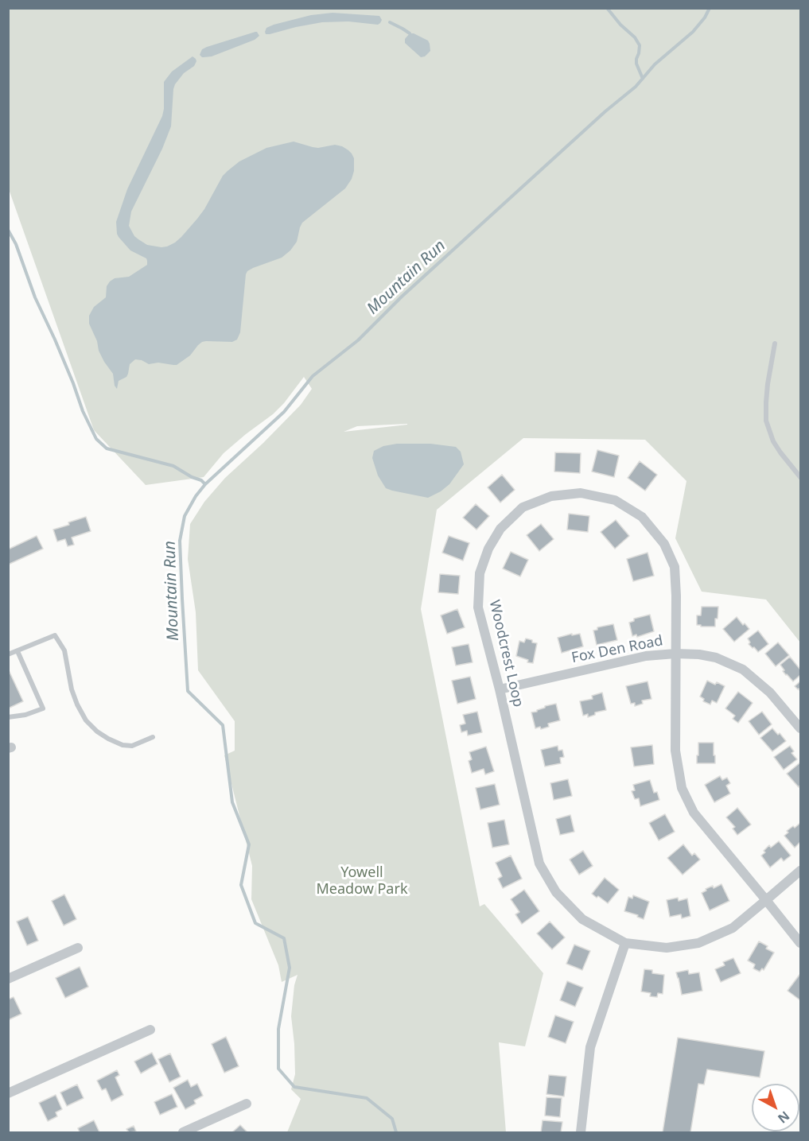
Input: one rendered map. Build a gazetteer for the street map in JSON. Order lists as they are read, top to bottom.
{
  "streets": {
    "street": ["Fox Den Road", "Woodcrest Loop"]
  },
  "crossings": [
    ["Fox Den Road", "Woodcrest Loop"]
  ],
  "water": ["Mountain Run"],
  "parks": ["Yowell Meadow Park"],
  "north": "bottom right"
}
